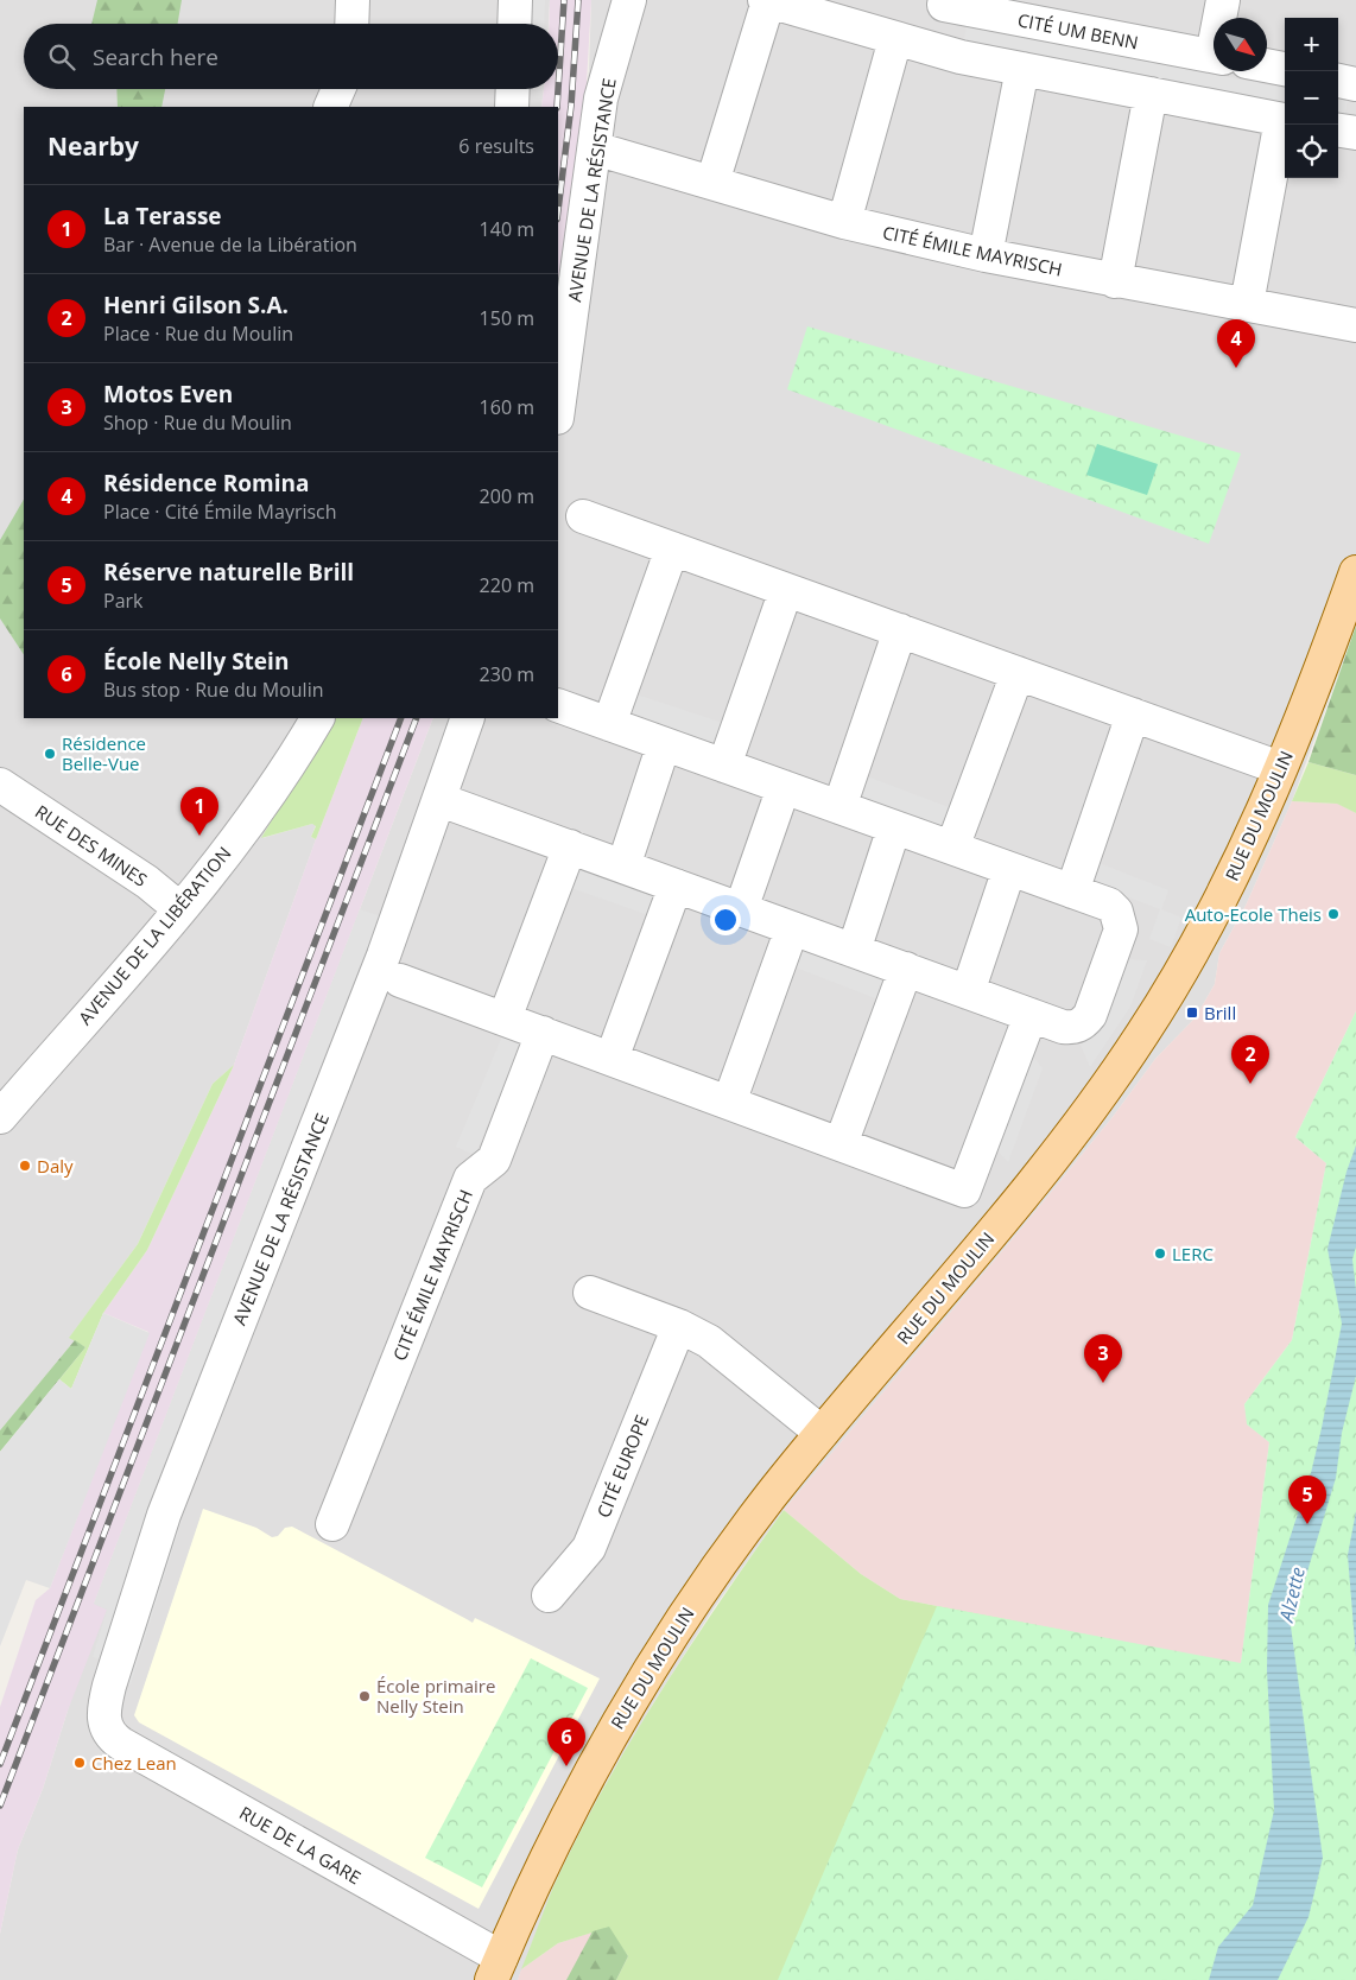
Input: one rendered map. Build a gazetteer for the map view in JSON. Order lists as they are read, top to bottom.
{
  "streets": {
    "main road": ["RUE DU MOULIN"],
    "street": [
      "CITÉ UM BENN",
      "AVENUE DE LA RÉSISTANCE",
      "CITÉ ÉMILE MAYRISCH",
      "RUE DES MINES",
      "AVENUE DE LA LIBÉRATION",
      "CITÉ EUROPE",
      "RUE DE LA GARE"
    ]
  },
  "crossings": [
    ["AVENUE DE LA RÉSISTANCE", "CITÉ ÉMILE MAYRISCH"],
    ["AVENUE DE LA RÉSISTANCE", "RUE DE LA GARE"],
    ["RUE DU MOULIN", "RUE DE LA GARE"],
    ["RUE DES MINES", "AVENUE DE LA LIBÉRATION"]
  ],
  "water": ["Alzette"],
  "places": {
    "other": [
      "Résidence Belle-Vue",
      "Auto-Ecole Theis",
      "Daly",
      "LERC",
      "École primaire Nelly Stein",
      "Chez Lean"
    ],
    "transit": ["Brill"]
  },
  "north": "bottom right",
  "page": {
    "map_buttons": ["+", "−"],
    "search": "Search here",
    "heading": ["Nearby", "6 results"],
    "list": [
      {
        "mark": "1",
        "name": "La Terasse",
        "note": "Bar · Avenue de la Libération",
        "value": "140 m"
      },
      {
        "mark": "2",
        "name": "Henri Gilson S.A.",
        "note": "Place · Rue du Moulin",
        "value": "150 m"
      },
      {
        "mark": "3",
        "name": "Motos Even",
        "note": "Shop · Rue du Moulin",
        "value": "160 m"
      },
      {
        "mark": "4",
        "name": "Résidence Romina",
        "note": "Place · Cité Émile Mayrisch",
        "value": "200 m"
      },
      {
        "mark": "5",
        "name": "Réserve naturelle Brill",
        "note": "Park",
        "value": "220 m"
      },
      {
        "mark": "6",
        "name": "École Nelly Stein",
        "note": "Bus stop · Rue du Moulin",
        "value": "230 m"
      }
    ],
    "pins": [
      "4",
      "1",
      "2",
      "3",
      "5",
      "6"
    ]
  }
}
